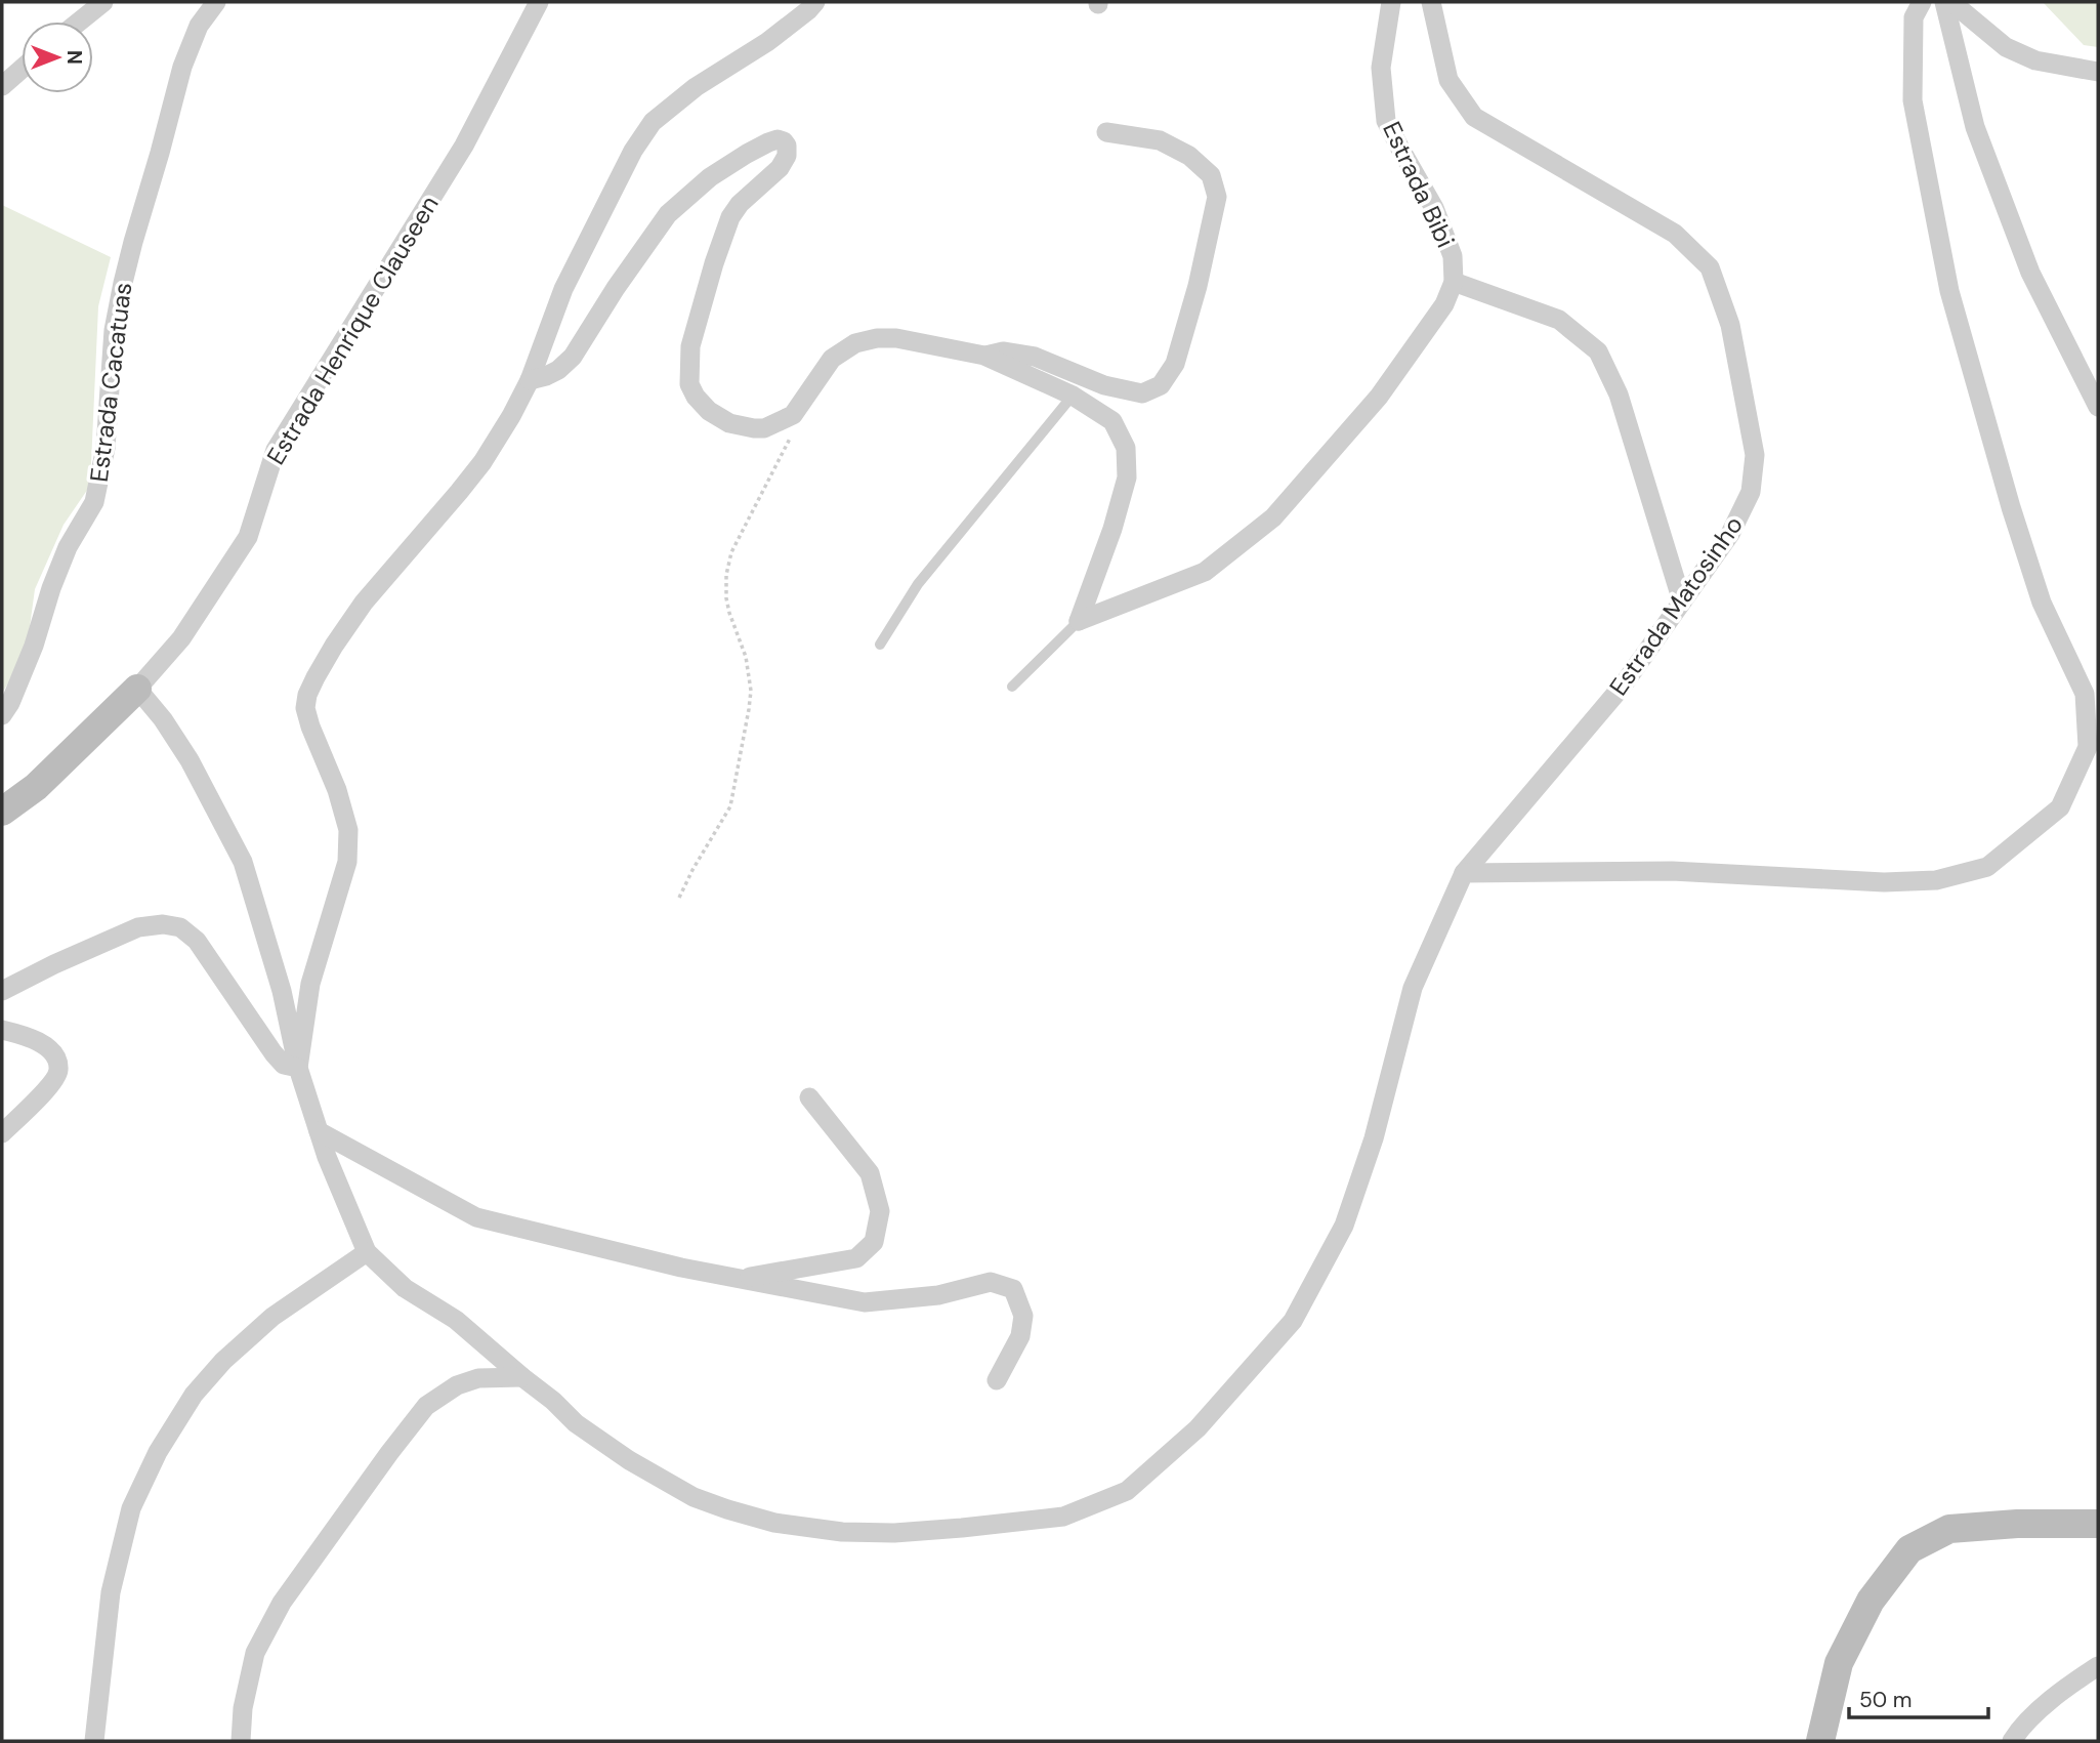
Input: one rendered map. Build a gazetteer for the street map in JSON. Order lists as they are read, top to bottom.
{
  "streets": {
    "street": [
      "Estrada Bibi",
      "Estrada Henrique Clauseen",
      "Estrada Cacatuas",
      "Estrada Matosinho"
    ]
  },
  "scale_bar": "50 m",
  "north": "right"
}
